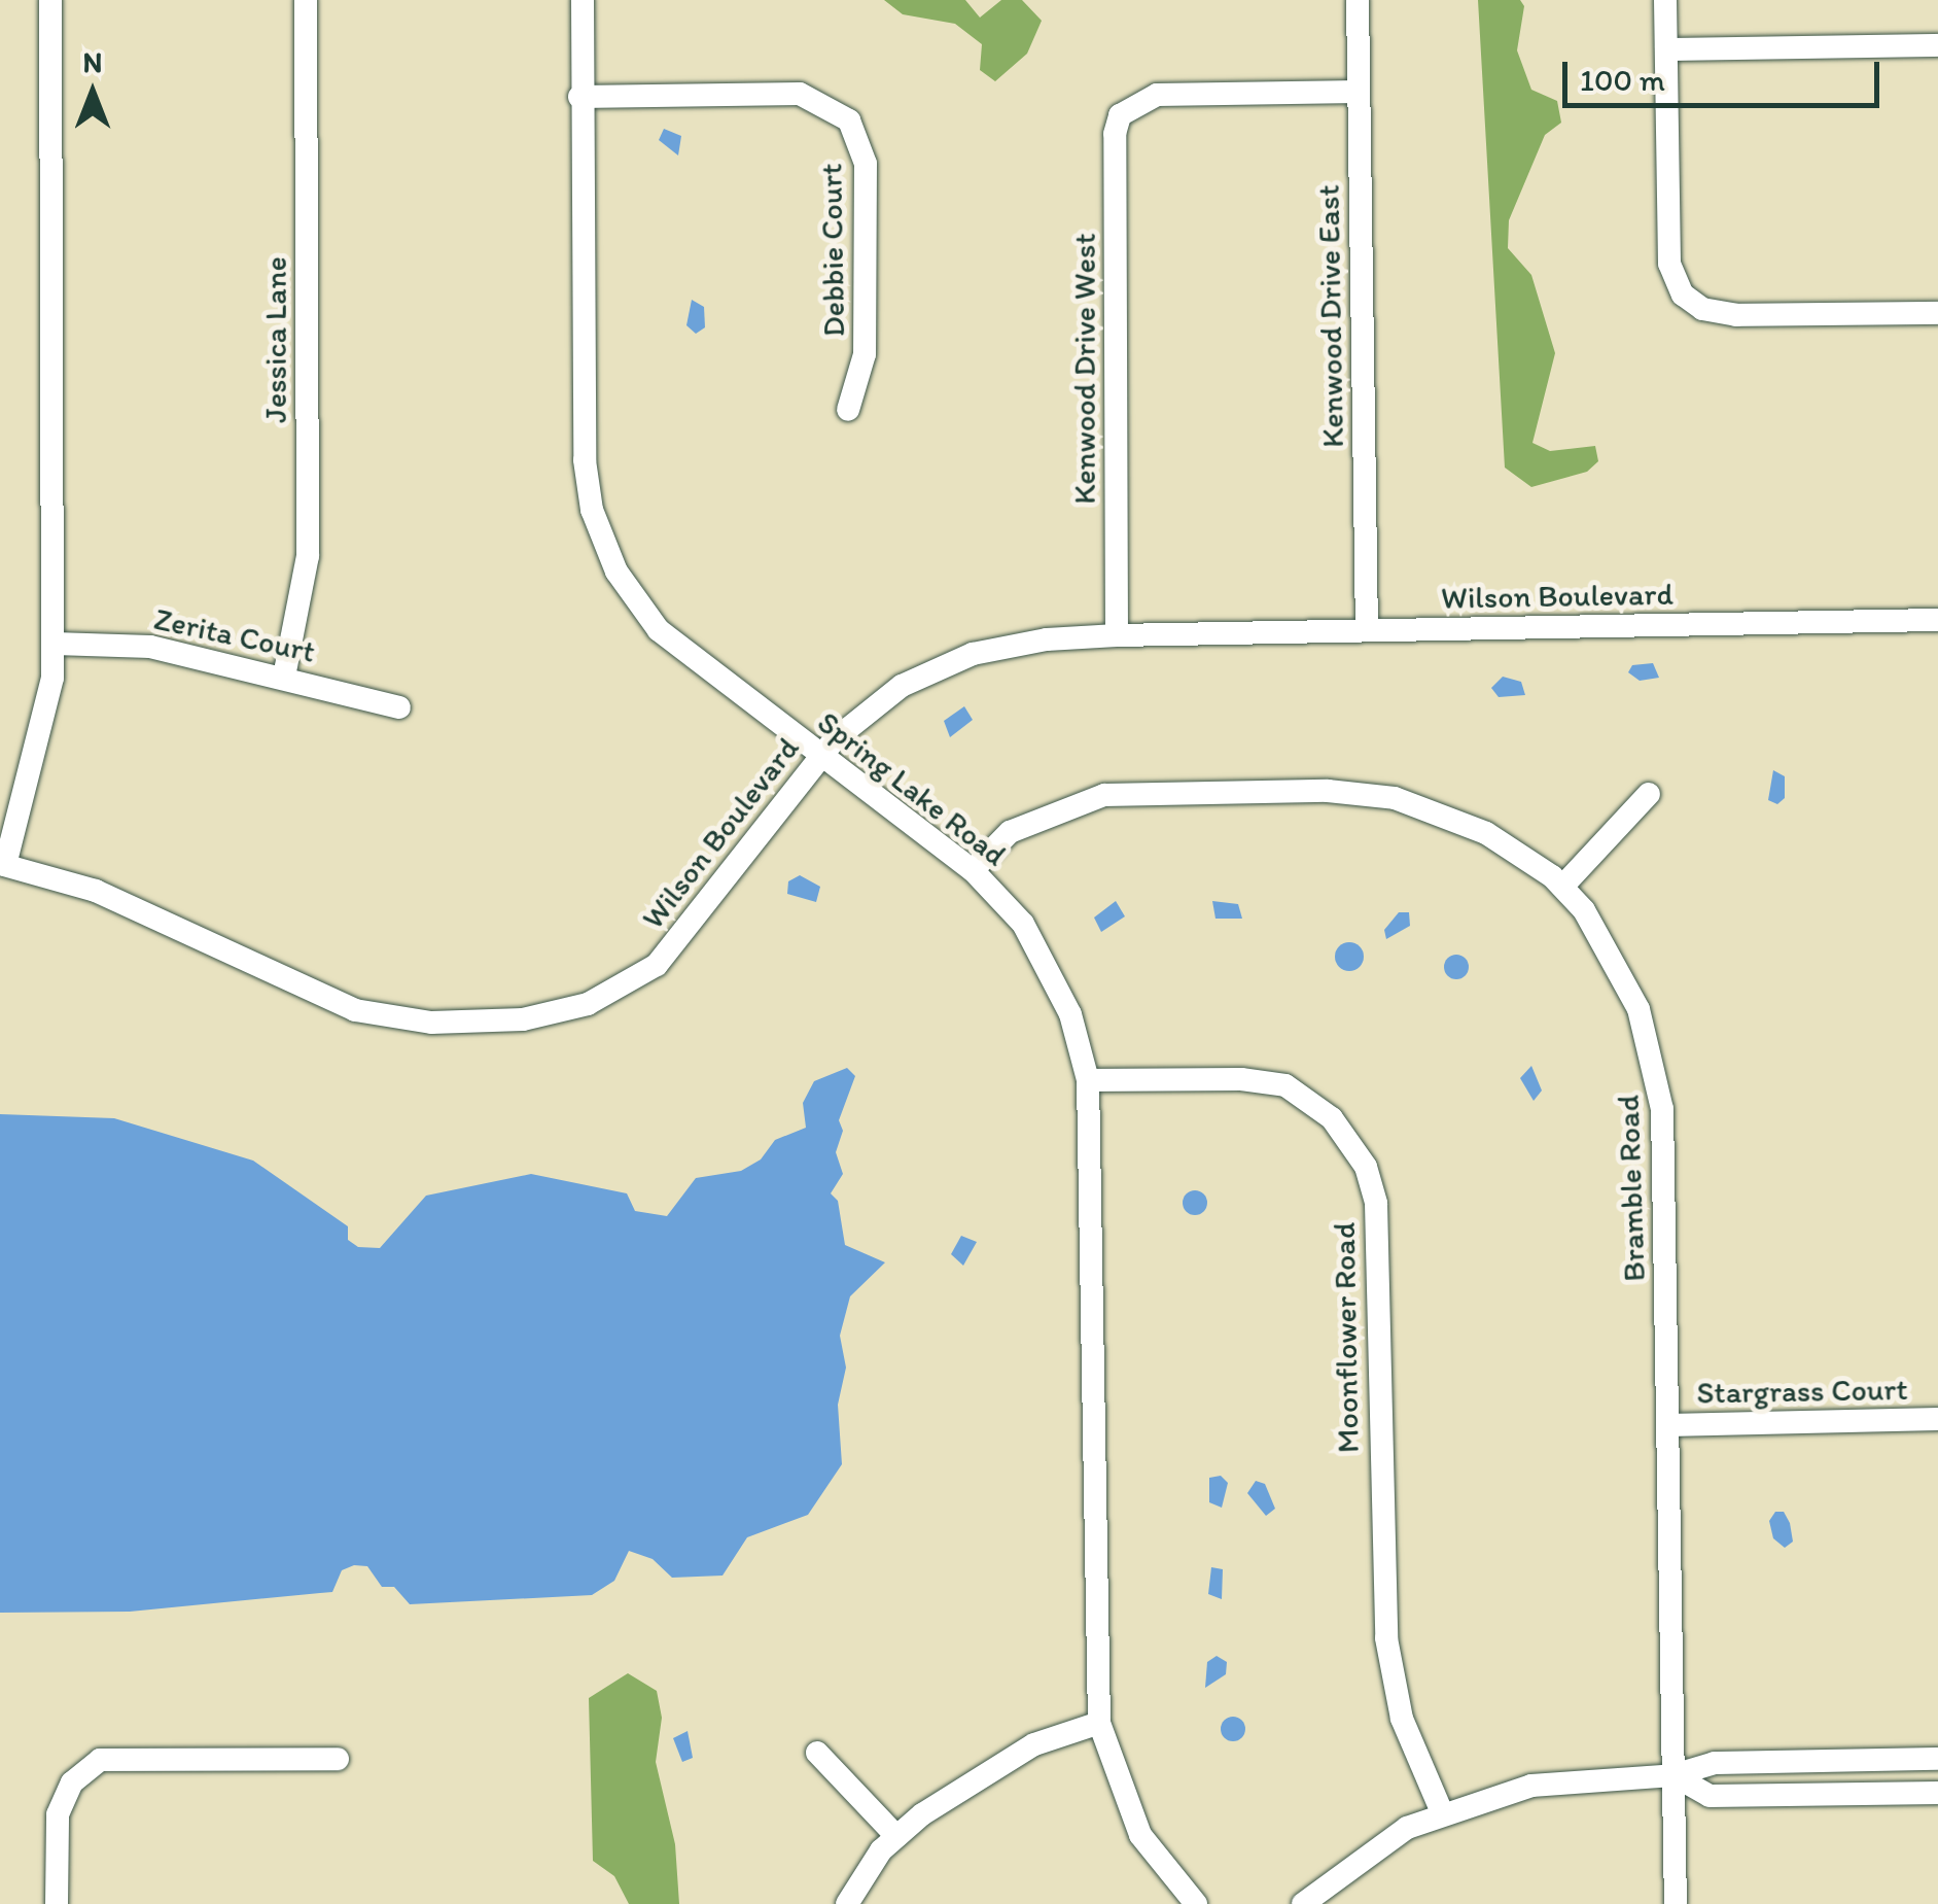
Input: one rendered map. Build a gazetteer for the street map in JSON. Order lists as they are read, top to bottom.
{
  "streets": {
    "street": [
      "Debbie Court",
      "Kenwood Drive East",
      "Jessica Lane",
      "Kenwood Drive West",
      "Wilson Boulevard",
      "Zerita Court",
      "Spring Lake Road",
      "Bramble Road",
      "Moonflower Road",
      "Stargrass Court"
    ]
  },
  "crossings": [
    ["Debbie Court", "Spring Lake Road"],
    ["Kenwood Drive East", "Kenwood Drive West"],
    ["Kenwood Drive East", "Wilson Boulevard"],
    ["Jessica Lane", "Zerita Court"],
    ["Kenwood Drive West", "Wilson Boulevard"],
    ["Wilson Boulevard", "Spring Lake Road"],
    ["Spring Lake Road", "Bramble Road"],
    ["Spring Lake Road", "Moonflower Road"],
    ["Bramble Road", "Stargrass Court"]
  ],
  "scale_bar": "100 m",
  "north": "top"
}
